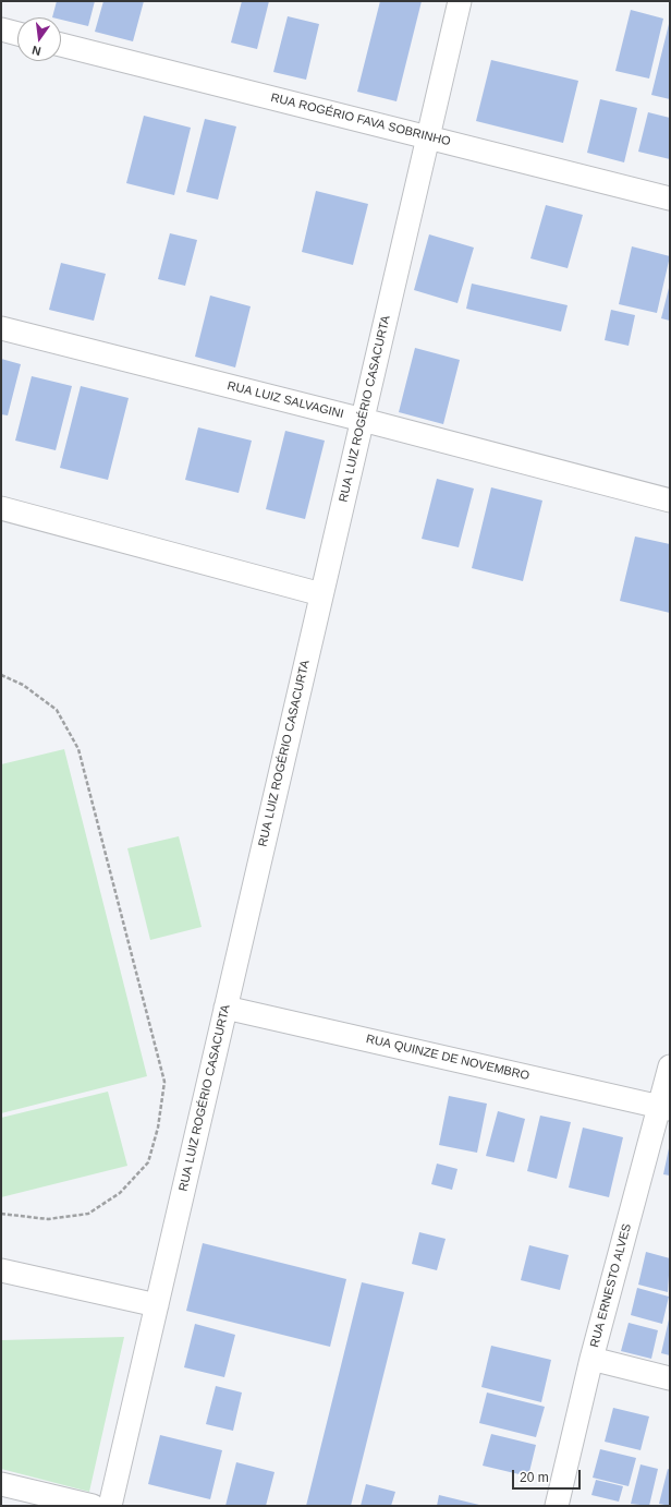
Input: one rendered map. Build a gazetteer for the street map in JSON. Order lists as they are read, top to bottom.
{
  "streets": {
    "street": [
      "RUA ROGÉRIO FAVA SOBRINHO",
      "RUA LUIZ SALVAGINI",
      "RUA LUIZ ROGÉRIO CASACURTA",
      "RUA QUINZE DE NOVEMBRO",
      "RUA ERNESTO ALVES"
    ]
  },
  "crossings": [
    ["RUA ROGÉRIO FAVA SOBRINHO", "RUA LUIZ ROGÉRIO CASACURTA"],
    ["RUA LUIZ SALVAGINI", "RUA LUIZ ROGÉRIO CASACURTA"],
    ["RUA LUIZ ROGÉRIO CASACURTA", "RUA QUINZE DE NOVEMBRO"],
    ["RUA QUINZE DE NOVEMBRO", "RUA ERNESTO ALVES"]
  ],
  "scale_bar": "20 m",
  "north": "bottom"
}
